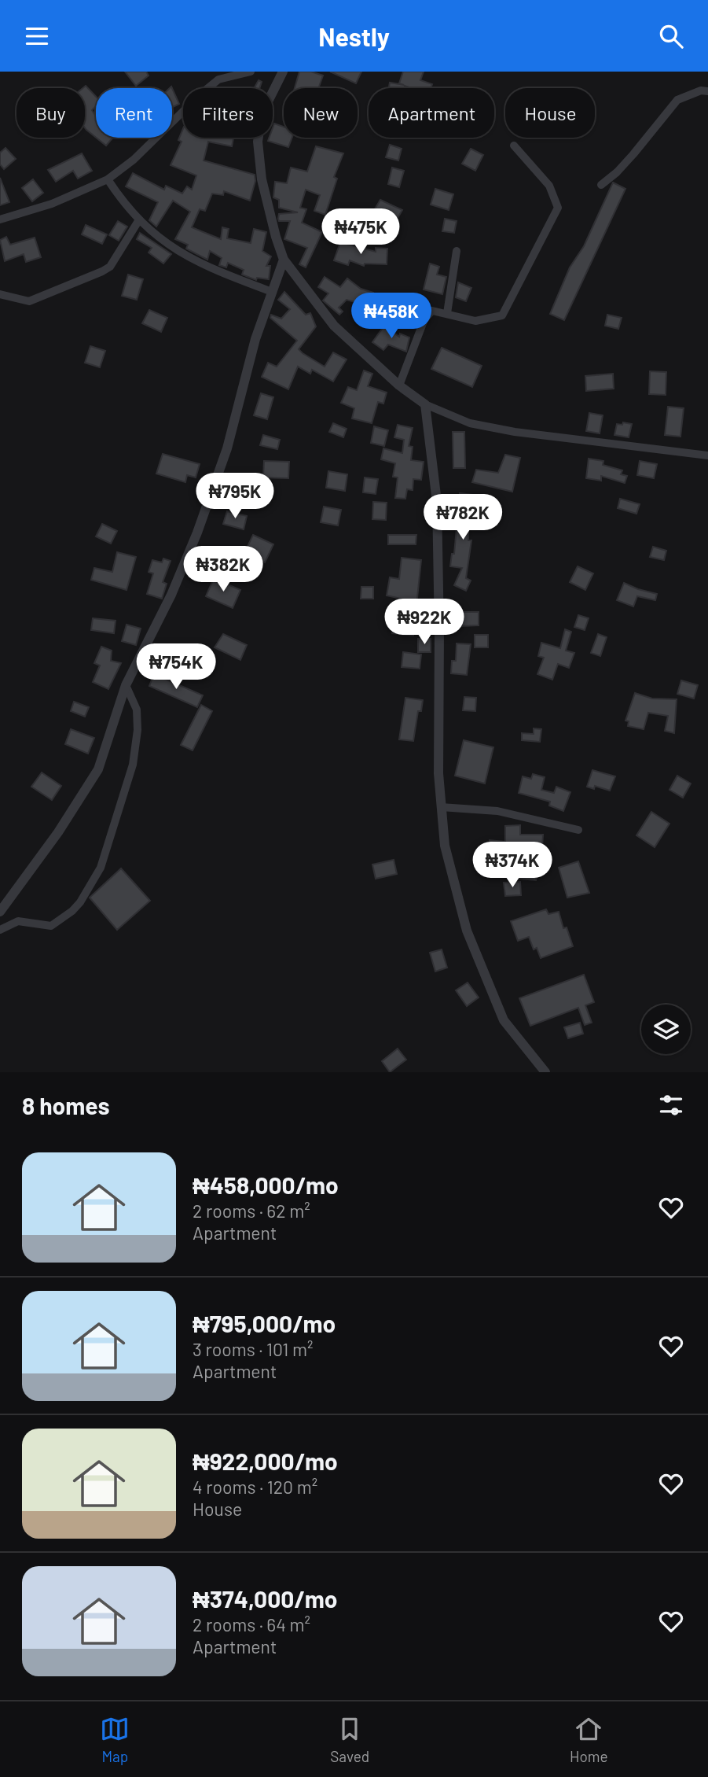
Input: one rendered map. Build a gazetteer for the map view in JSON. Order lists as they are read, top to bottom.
{
  "page": {
    "header": "Nestly",
    "chip": [
      "Buy",
      "Rent",
      "Filters",
      "New",
      "Apartment",
      "House"
    ],
    "price": [
      "₦475K",
      "₦458K",
      "₦795K",
      "₦782K",
      "₦382K",
      "₦922K",
      "₦754K",
      "₦374K"
    ],
    "heading": "8 homes",
    "list": [
      {
        "name": "₦458,000/mo",
        "note": "2 rooms · 62 m² · Apartment"
      },
      {
        "name": "₦795,000/mo",
        "note": "3 rooms · 101 m² · Apartment"
      },
      {
        "name": "₦922,000/mo",
        "note": "4 rooms · 120 m² · House"
      },
      {
        "name": "₦374,000/mo",
        "note": "2 rooms · 64 m² · Apartment"
      }
    ],
    "tabs": ["Map", "Saved", "Home"]
  }
}
